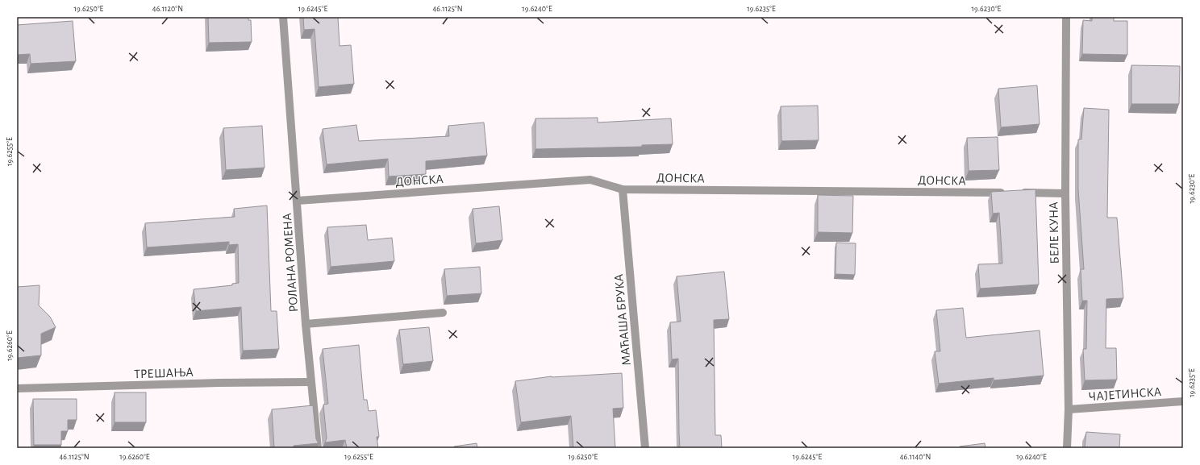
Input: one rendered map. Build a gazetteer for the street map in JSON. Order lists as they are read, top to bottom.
{
  "streets": {
    "street": [
      "ДОНСКА",
      "БЕЛЕ КУНА",
      "РОЛАНА РОМЕНА",
      "МАЋАША БРУКА",
      "ТРЕШАЊА",
      "ЧАЈЕТИНСКА"
    ]
  },
  "crossings": [
    ["ДОНСКА", "БЕЛЕ КУНА"],
    ["ДОНСКА", "РОЛАНА РОМЕНА"],
    ["ДОНСКА", "МАЋАША БРУКА"],
    ["БЕЛЕ КУНА", "ЧАЈЕТИНСКА"],
    ["РОЛАНА РОМЕНА", "ТРЕШАЊА"]
  ],
  "coordinates": [
    "19.6250°E",
    "46.1120°N",
    "19.6245°E",
    "46.1125°N",
    "19.6240°E",
    "19.6235°E",
    "19.6230°E",
    "19.6255°E",
    "19.6260°E",
    "46.1140°N"
  ]
}
